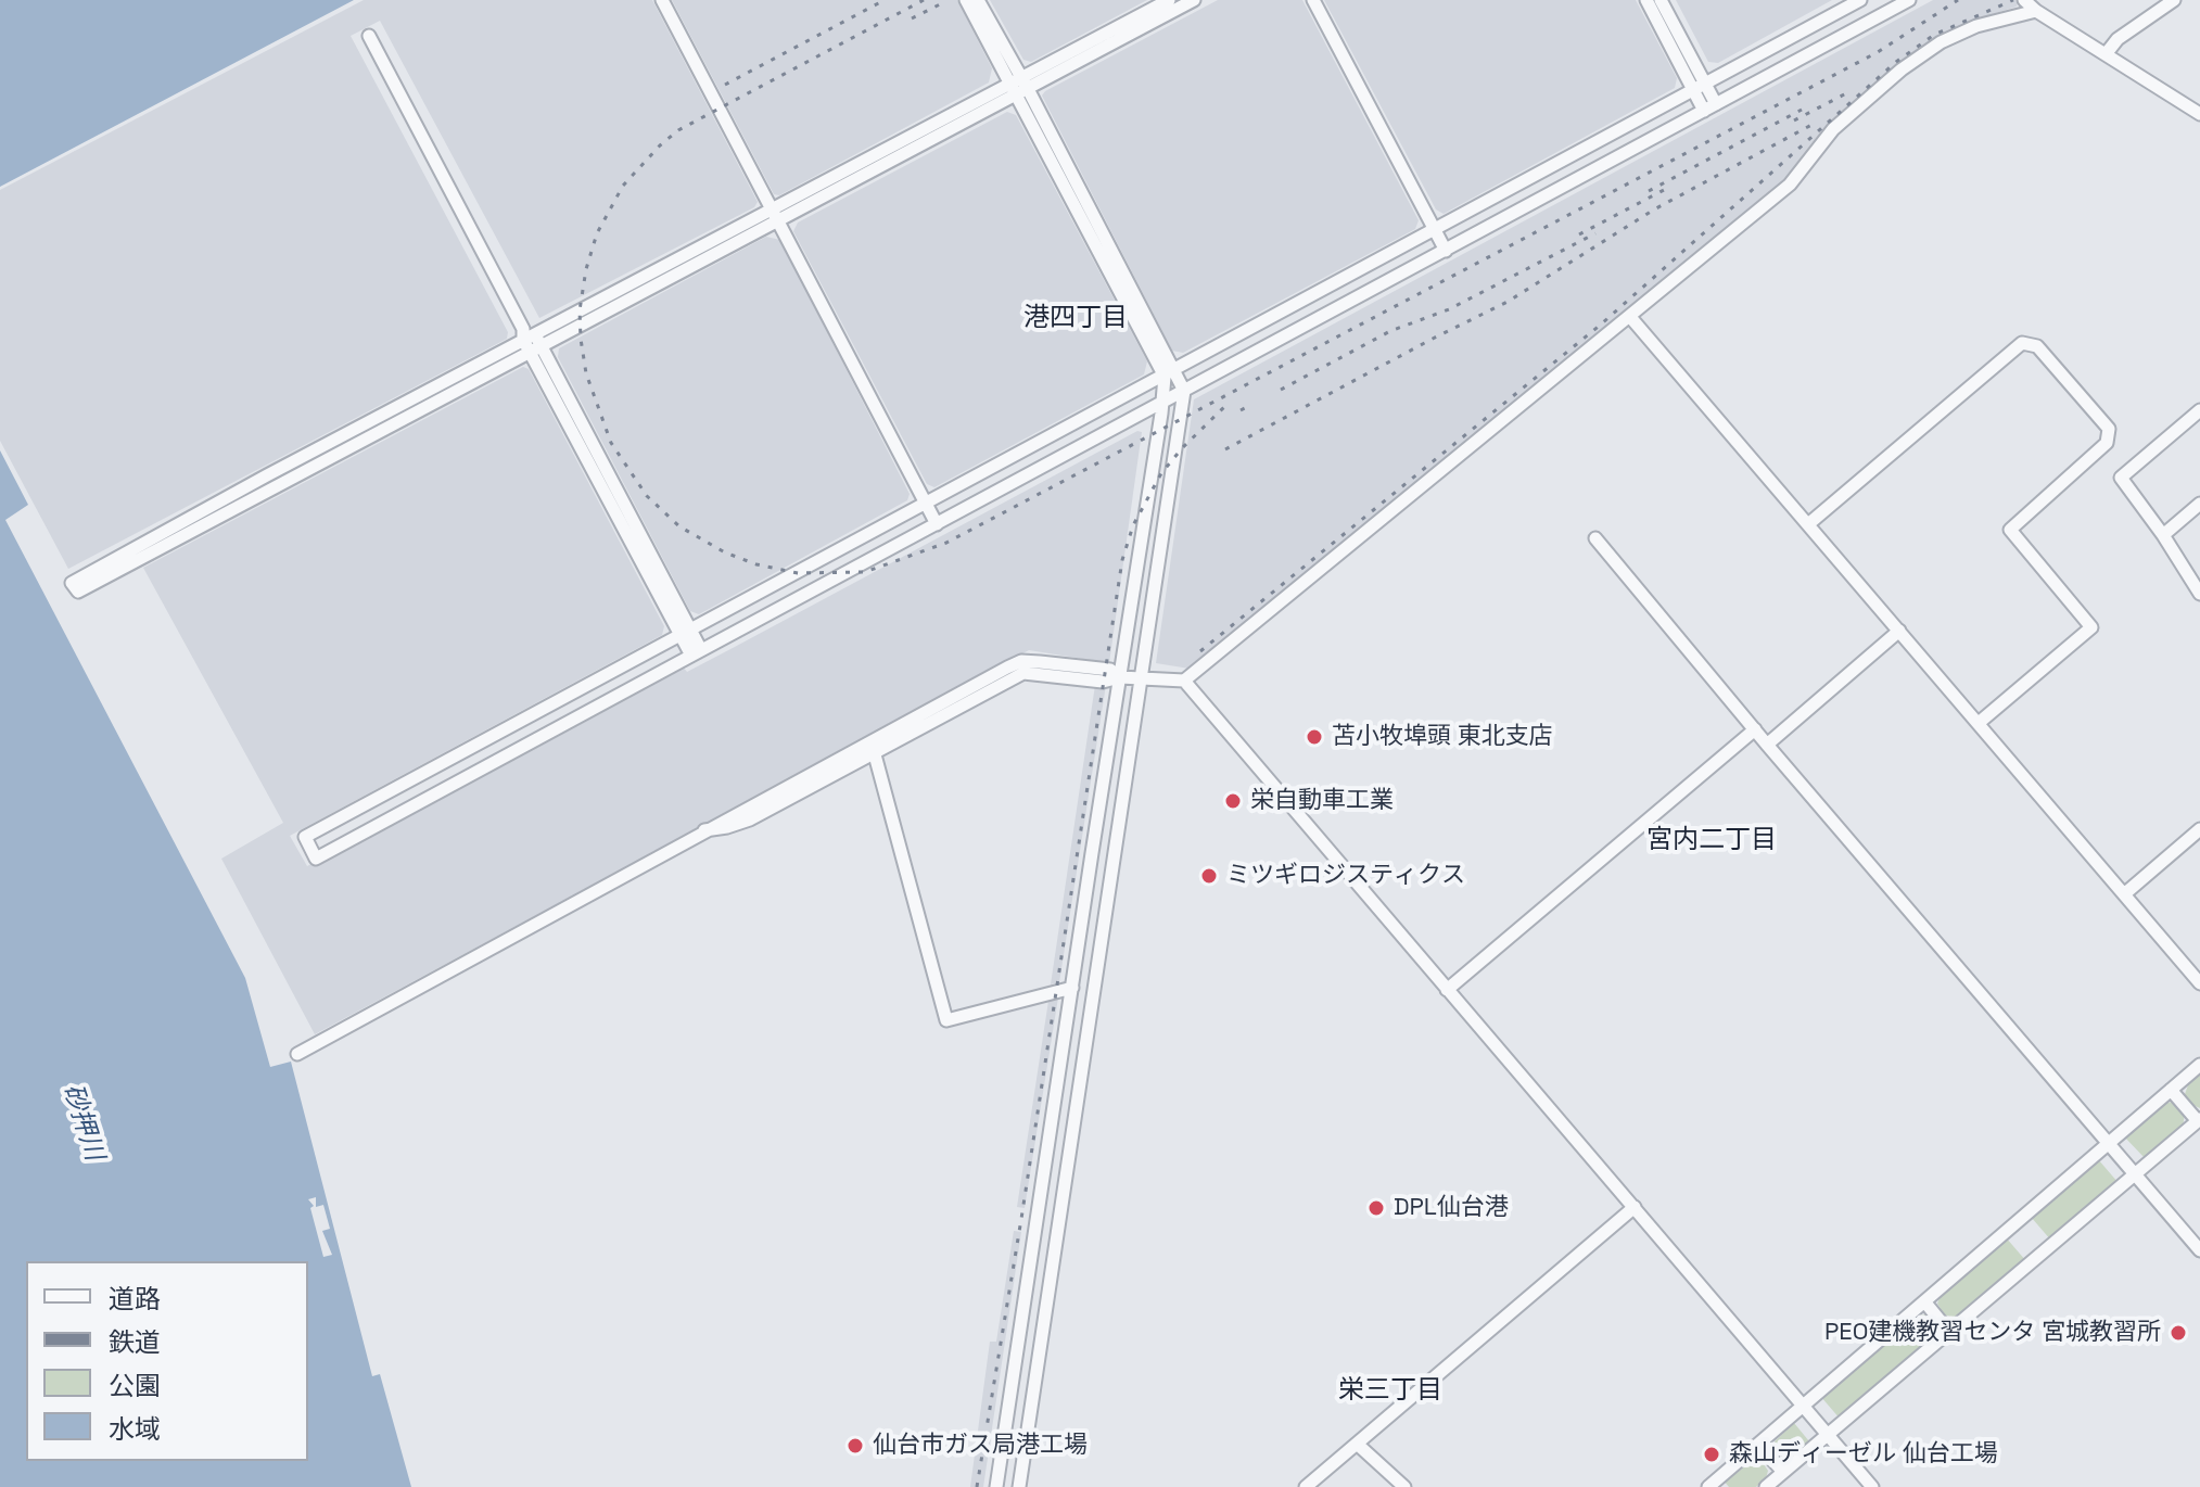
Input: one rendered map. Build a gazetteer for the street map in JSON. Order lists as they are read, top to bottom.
{
  "districts": ["港四丁目", "宮内二丁目", "栄三丁目"],
  "water": ["砂押川"],
  "places": [
    "苫小牧埠頭 東北支店",
    "栄自動車工業",
    "ミツギロジスティクス",
    "DPL仙台港",
    "PEO建機教習センタ 宮城教習所",
    "仙台市ガス局港工場",
    "森山ディーゼル 仙台工場"
  ],
  "legend": [
    "道路",
    "鉄道",
    "公園",
    "水域"
  ]
}
